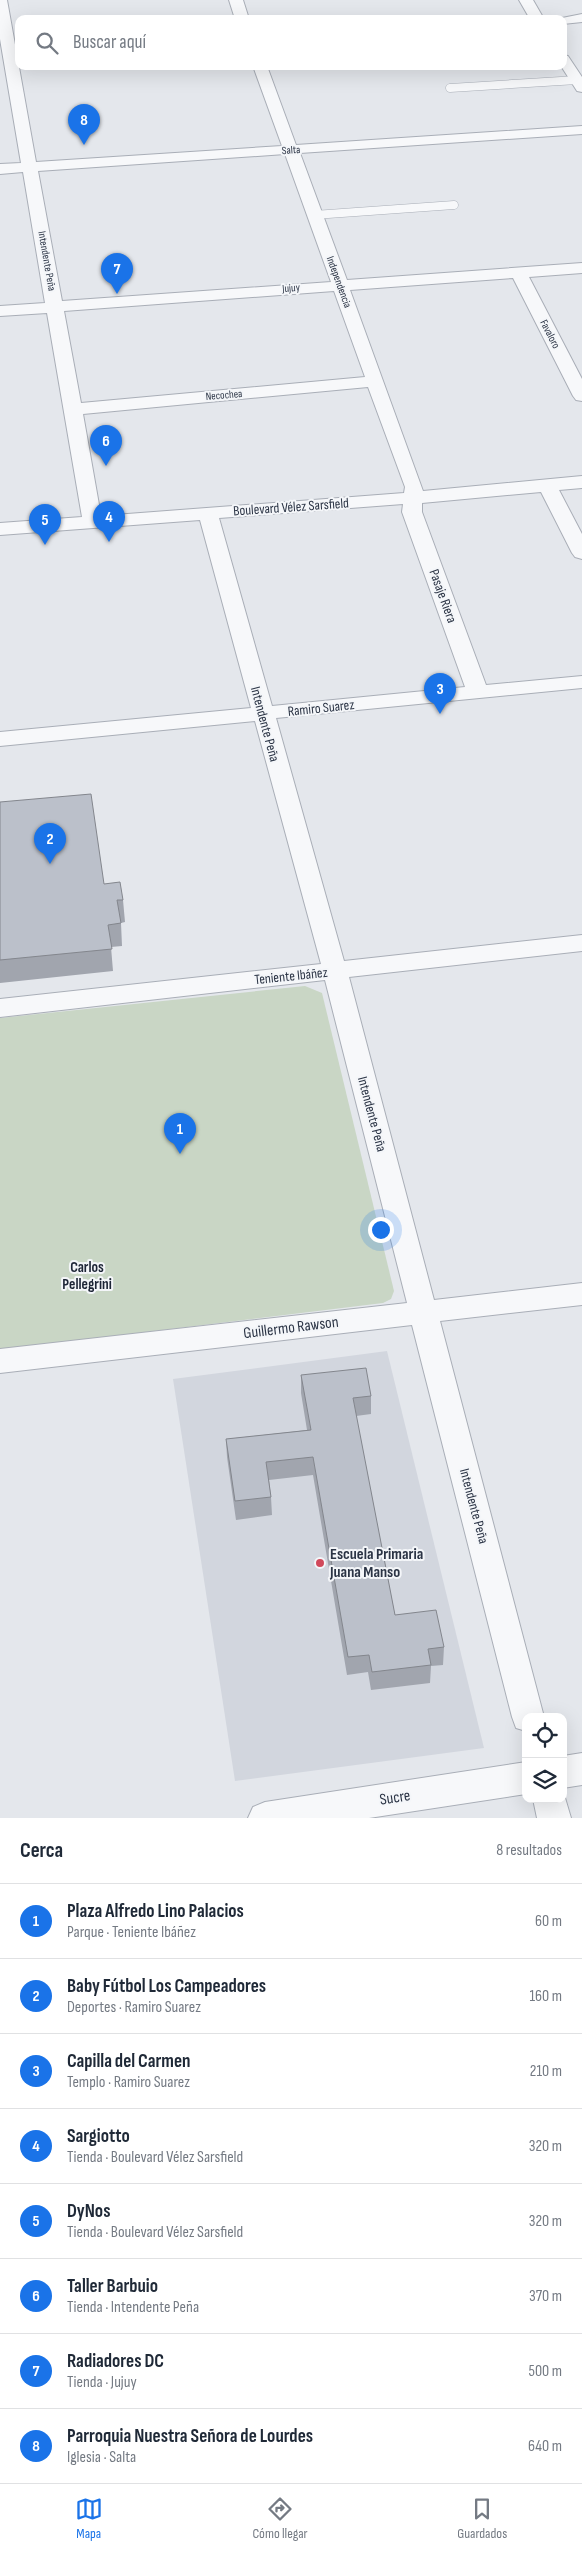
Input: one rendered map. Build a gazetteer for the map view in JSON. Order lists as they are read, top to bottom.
{
  "streets": {
    "street": [
      "Salta",
      "Intendente Peña",
      "Independencia",
      "Jujuy",
      "Favaloro",
      "Necochea",
      "Boulevard Vélez Sarsfield",
      "Pasaje Riera",
      "Ramiro Suarez",
      "Teniente Ibáñez",
      "Guillermo Rawson",
      "Sucre"
    ]
  },
  "crossings": [
    ["Salta", "Intendente Peña"],
    ["Salta", "Independencia"],
    ["Intendente Peña", "Jujuy"],
    ["Intendente Peña", "Necochea"],
    ["Intendente Peña", "Boulevard Vélez Sarsfield"],
    ["Intendente Peña", "Ramiro Suarez"],
    ["Intendente Peña", "Teniente Ibáñez"],
    ["Intendente Peña", "Guillermo Rawson"],
    ["Independencia", "Jujuy"],
    ["Independencia", "Necochea"],
    ["Independencia", "Boulevard Vélez Sarsfield"],
    ["Independencia", "Pasaje Riera"],
    ["Jujuy", "Favaloro"],
    ["Boulevard Vélez Sarsfield", "Pasaje Riera"],
    ["Pasaje Riera", "Ramiro Suarez"]
  ],
  "districts": ["Carlos Pellegrini"],
  "places": ["Escuela Primaria Juana Manso"],
  "page": {
    "search": "Buscar aquí",
    "pins": [
      "8",
      "7",
      "6",
      "4",
      "5",
      "3",
      "2",
      "1"
    ],
    "heading": ["Cerca", "8 resultados"],
    "list": [
      {
        "mark": "1",
        "name": "Plaza Alfredo Lino Palacios",
        "note": "Parque · Teniente Ibáñez",
        "value": "60 m"
      },
      {
        "mark": "2",
        "name": "Baby Fútbol Los Campeadores",
        "note": "Deportes · Ramiro Suarez",
        "value": "160 m"
      },
      {
        "mark": "3",
        "name": "Capilla del Carmen",
        "note": "Templo · Ramiro Suarez",
        "value": "210 m"
      },
      {
        "mark": "4",
        "name": "Sargiotto",
        "note": "Tienda · Boulevard Vélez Sarsfield",
        "value": "320 m"
      },
      {
        "mark": "5",
        "name": "DyNos",
        "note": "Tienda · Boulevard Vélez Sarsfield",
        "value": "320 m"
      },
      {
        "mark": "6",
        "name": "Taller Barbuio",
        "note": "Tienda · Intendente Peña",
        "value": "370 m"
      },
      {
        "mark": "7",
        "name": "Radiadores DC",
        "note": "Tienda · Jujuy",
        "value": "500 m"
      },
      {
        "mark": "8",
        "name": "Parroquia Nuestra Señora de Lourdes",
        "note": "Iglesia · Salta",
        "value": "640 m"
      }
    ],
    "nav": ["Mapa", "Cómo llegar", "Guardados"]
  }
}
